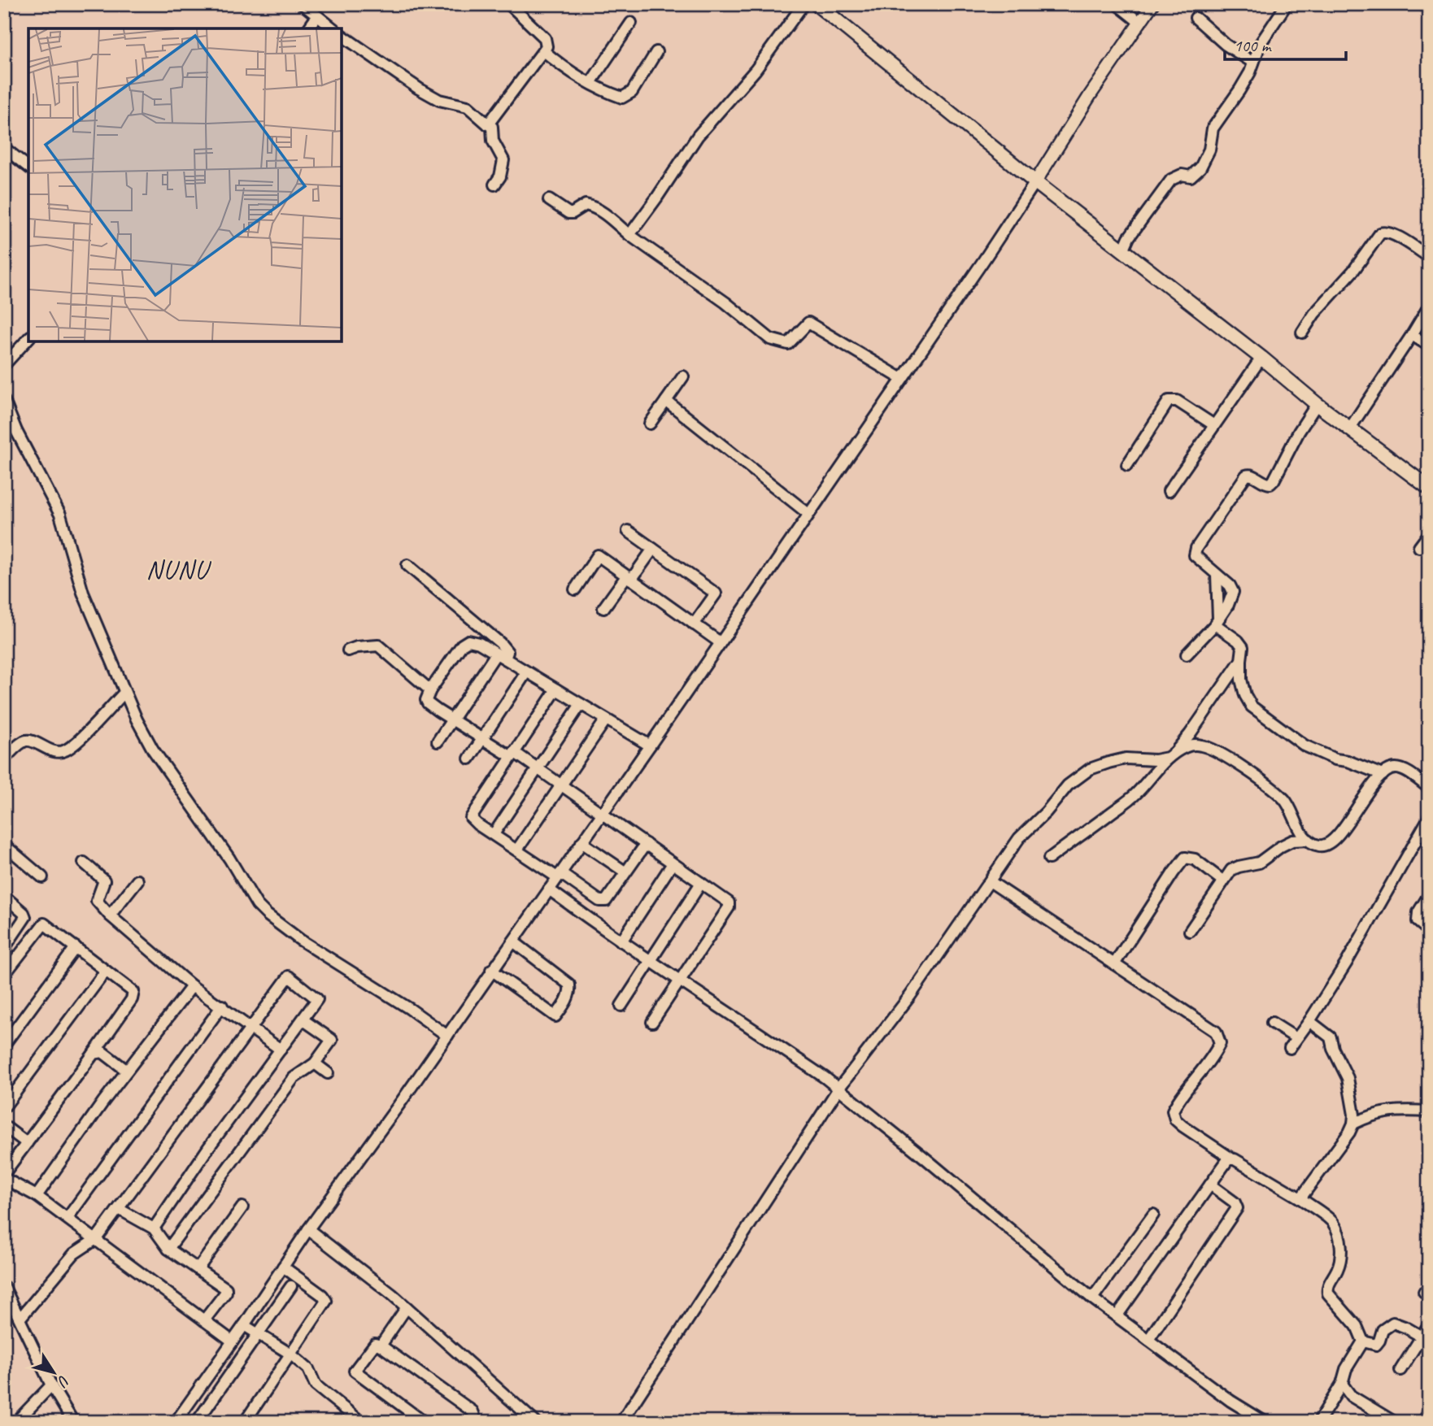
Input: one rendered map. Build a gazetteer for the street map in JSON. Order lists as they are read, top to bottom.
{
  "districts": ["NUNU"],
  "scale_bar": "100 m",
  "north": "bottom right"
}
